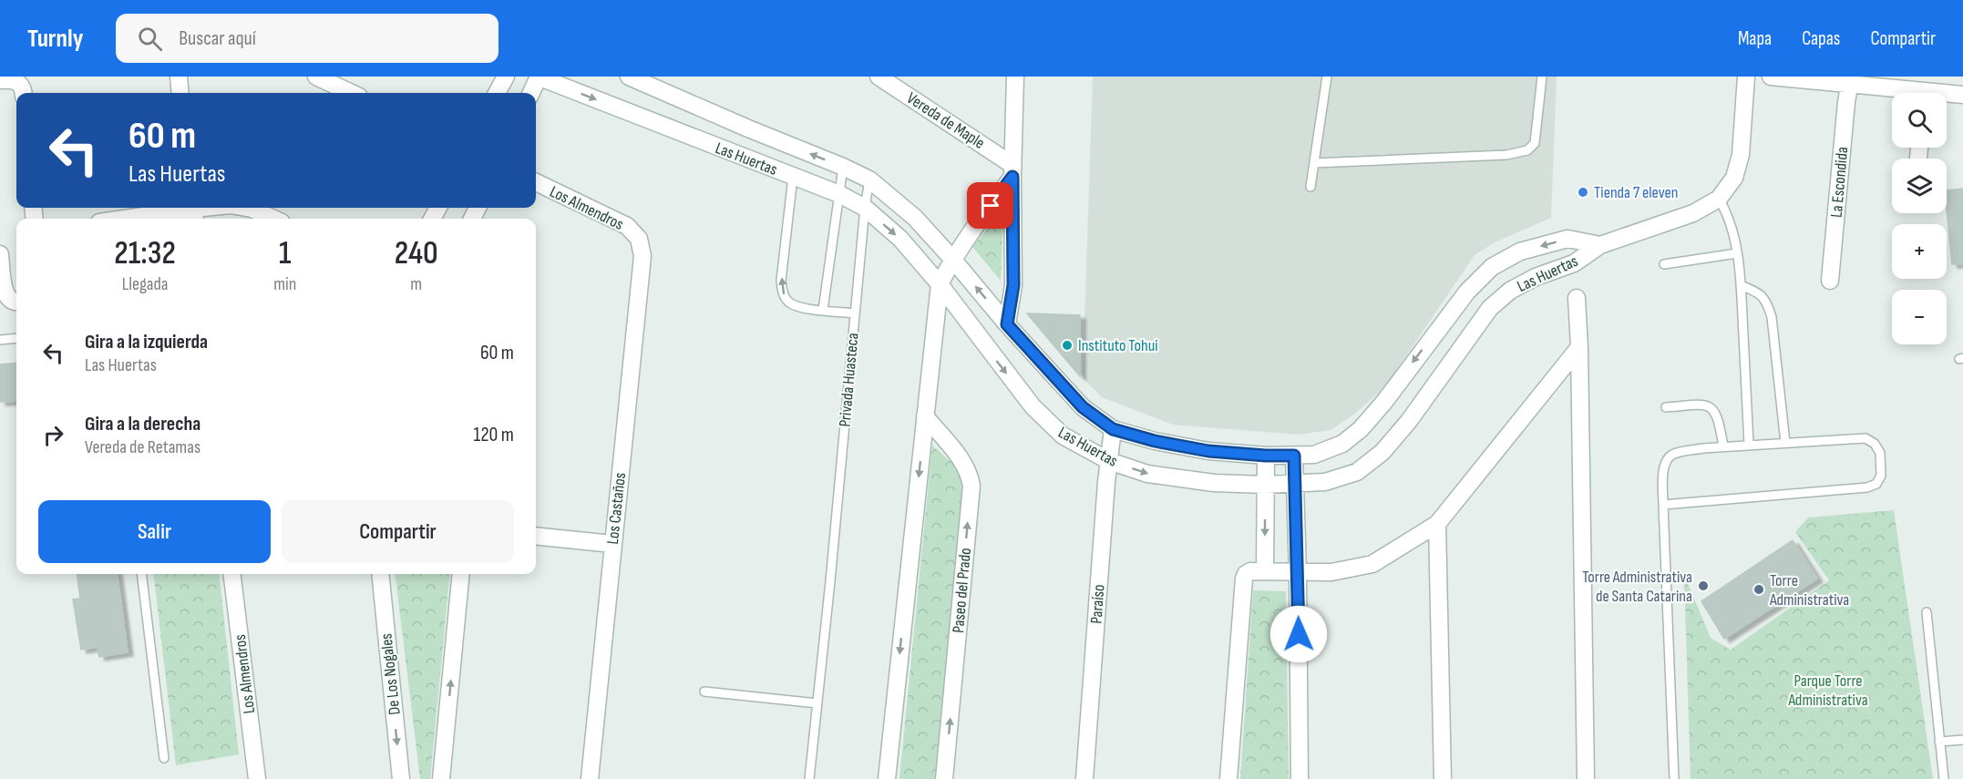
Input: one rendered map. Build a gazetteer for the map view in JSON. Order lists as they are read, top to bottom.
{
  "streets": {
    "street": [
      "Vereda de Maple",
      "Las Huertas",
      "La Escondida",
      "Los Almendros",
      "Los Castaños",
      "Paseo del Prado",
      "Paraíso",
      "De Los Nogales"
    ],
    "lane": ["Privada Huasteca"]
  },
  "crossings": [
    ["Las Huertas", "Privada Huasteca"],
    ["Las Huertas", "Paraíso"],
    ["Los Almendros", "Los Castaños"]
  ],
  "parks": ["Parque Torre Administrativa"],
  "places": [
    "Tienda 7 eleven",
    "Instituto Tohui",
    "Torre Administrativa de Santa Catarina",
    "Torre Administrativa"
  ],
  "page": {
    "header": "Turnly",
    "search": "Buscar aquí",
    "nav": ["Mapa", "Capas", "Compartir"],
    "map_buttons": ["+", "−"],
    "turn": ["60 m", "Las Huertas"],
    "eta": [
      "21:32",
      "Llegada",
      "1",
      "min",
      "240",
      "m"
    ],
    "list": [
      {
        "name": "Gira a la izquierda",
        "note": "Las Huertas",
        "value": "60 m"
      },
      {
        "name": "Gira a la derecha",
        "note": "Vereda de Retamas",
        "value": "120 m"
      }
    ],
    "buttons": ["Salir", "Compartir"]
  }
}
